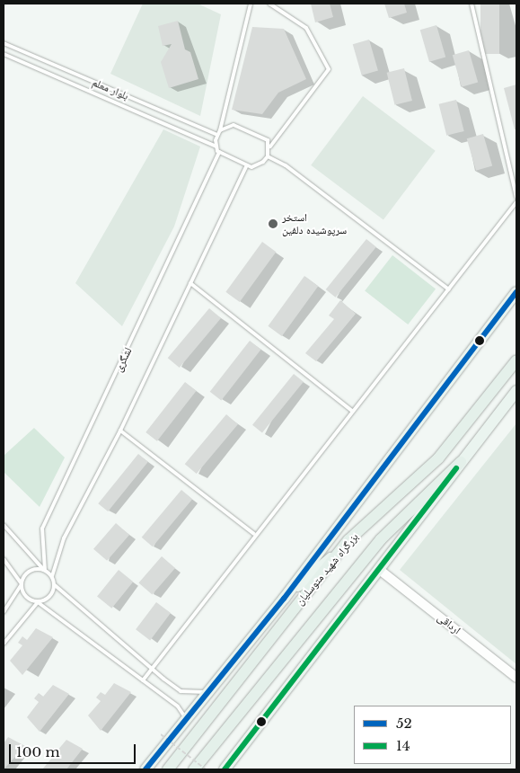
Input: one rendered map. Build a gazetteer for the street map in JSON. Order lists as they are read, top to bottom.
{
  "streets": {
    "highway": ["بزرگراه شهید متوسلیان"],
    "street": ["ارداقی"],
    "lane": ["بلوار معلم", "لشگری"]
  },
  "crossings": [
    ["بلوار معلم", "لشگری"]
  ],
  "places": ["استخر سرپوشیده دلفین"],
  "lines": ["transit line 52", "transit line 14"],
  "legend": ["52", "14"],
  "scale_bar": "100 m"
}
